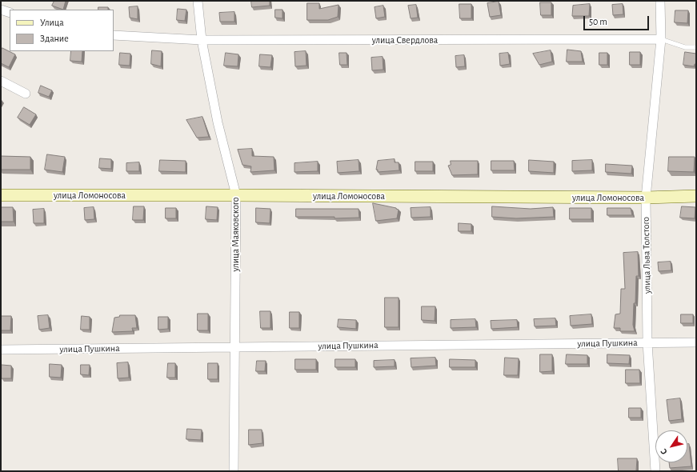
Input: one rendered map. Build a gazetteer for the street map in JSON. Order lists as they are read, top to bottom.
{
  "streets": {
    "street": [
      "улица Свердлова",
      "улица Ломоносова",
      "улица Маяковского",
      "улица Льва Толстого",
      "улица Пушкина"
    ]
  },
  "crossings": [
    ["улица Свердлова", "улица Маяковского"],
    ["улица Свердлова", "улица Льва Толстого"],
    ["улица Ломоносова", "улица Маяковского"],
    ["улица Ломоносова", "улица Льва Толстого"],
    ["улица Маяковского", "улица Пушкина"],
    ["улица Льва Толстого", "улица Пушкина"]
  ],
  "legend": ["Улица", "Здание"],
  "scale_bar": "50 m",
  "north": "bottom left"
}
